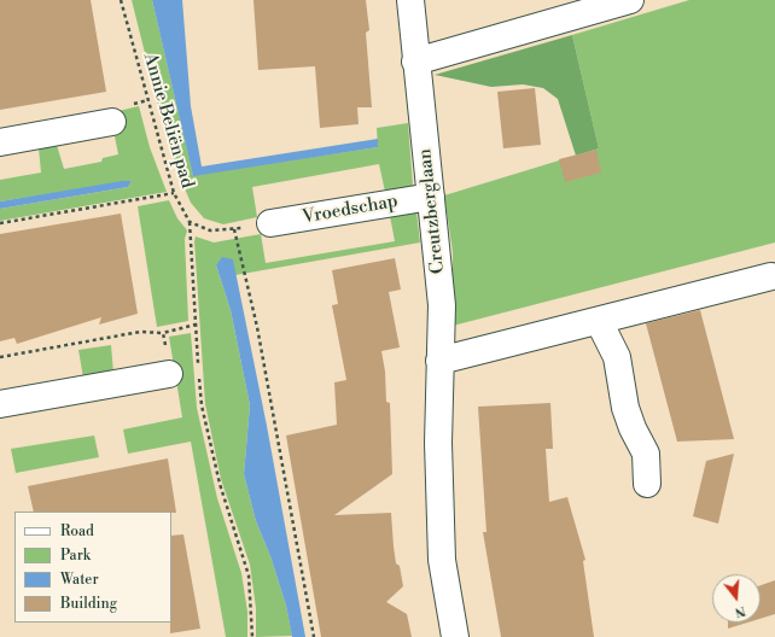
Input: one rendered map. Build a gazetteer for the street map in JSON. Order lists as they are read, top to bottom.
{
  "streets": {
    "street": ["Vroedschap", "Creutzberglaan"],
    "path": ["Annie Beliën pad"]
  },
  "crossings": [
    ["Vroedschap", "Creutzberglaan"]
  ],
  "legend": [
    "Road",
    "Park",
    "Water",
    "Building"
  ],
  "north": "bottom"
}
